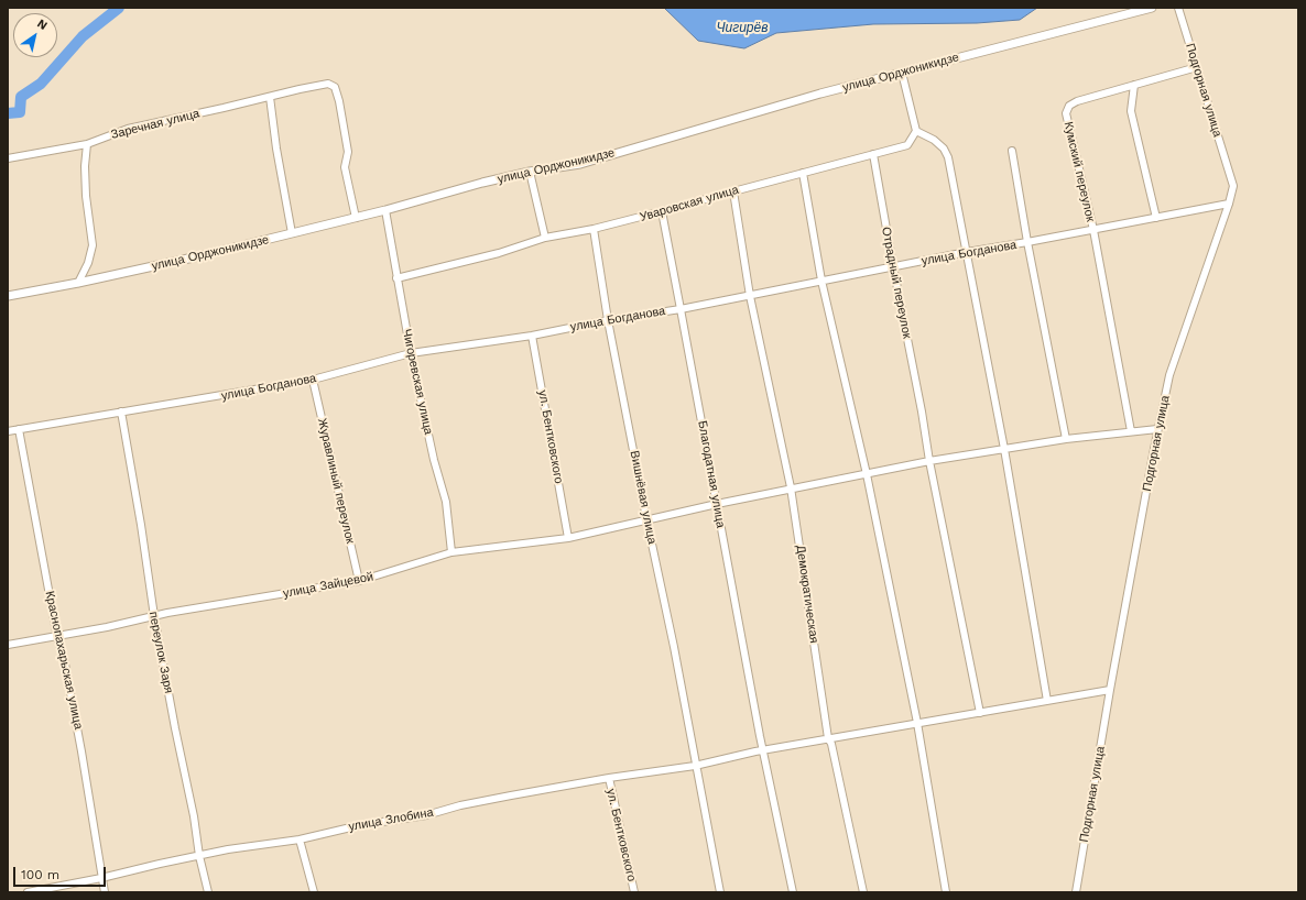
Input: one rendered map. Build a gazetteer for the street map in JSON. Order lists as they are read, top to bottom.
{
  "streets": {
    "street": [
      "улица Орджоникидзе",
      "Подгорная улица",
      "Заречная улица",
      "Кумский переулок",
      "Уваровская улица",
      "улица Богданова",
      "Отрадный переулок",
      "Чигоревская улица",
      "ул. Бентковского",
      "Благодатная улица",
      "Журавлиный переулок",
      "Вишнёвая улица",
      "улица Зайцевой",
      "Демократическая",
      "переулок Заря",
      "Краснопахарьская улица",
      "улица Злобина"
    ]
  },
  "crossings": [
    ["улица Орджоникидзе", "Заречная улица"],
    ["улица Орджоникидзе", "Чигоревская улица"],
    ["Подгорная улица", "улица Богданова"],
    ["Подгорная улица", "улица Зайцевой"],
    ["Подгорная улица", "улица Злобина"],
    ["Кумский переулок", "улица Богданова"],
    ["Кумский переулок", "улица Зайцевой"],
    ["Уваровская улица", "Отрадный переулок"],
    ["Уваровская улица", "Чигоревская улица"],
    ["Уваровская улица", "Благодатная улица"],
    ["Уваровская улица", "Вишнёвая улица"],
    ["Уваровская улица", "Демократическая"],
    ["улица Богданова", "Отрадный переулок"],
    ["улица Богданова", "Чигоревская улица"],
    ["улица Богданова", "ул. Бентковского"],
    ["улица Богданова", "Благодатная улица"],
    ["улица Богданова", "Журавлиный переулок"],
    ["улица Богданова", "Вишнёвая улица"],
    ["улица Богданова", "Демократическая"],
    ["улица Богданова", "переулок Заря"],
    ["улица Богданова", "Краснопахарьская улица"],
    ["Отрадный переулок", "улица Зайцевой"],
    ["Отрадный переулок", "улица Злобина"],
    ["Чигоревская улица", "улица Зайцевой"],
    ["ул. Бентковского", "улица Зайцевой"],
    ["ул. Бентковского", "улица Злобина"],
    ["Благодатная улица", "улица Зайцевой"],
    ["Благодатная улица", "улица Злобина"],
    ["Журавлиный переулок", "улица Зайцевой"],
    ["Вишнёвая улица", "улица Зайцевой"],
    ["Вишнёвая улица", "улица Злобина"],
    ["улица Зайцевой", "Демократическая"],
    ["улица Зайцевой", "переулок Заря"],
    ["улица Зайцевой", "Краснопахарьская улица"],
    ["Демократическая", "улица Злобина"],
    ["переулок Заря", "улица Злобина"],
    ["Краснопахарьская улица", "улица Злобина"]
  ],
  "water": ["Чигирёв"],
  "scale_bar": "100 m",
  "north": "top right"
}
